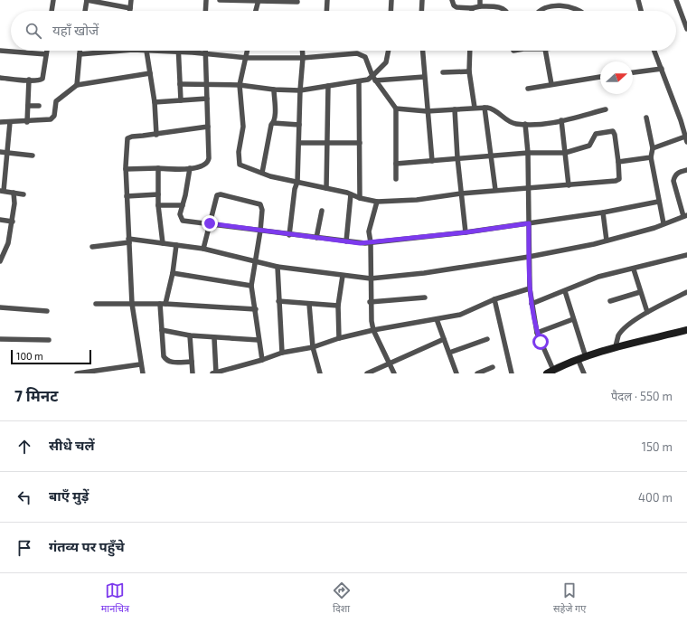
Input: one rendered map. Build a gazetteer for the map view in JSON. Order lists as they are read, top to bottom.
{
  "scale_bar": "100 m",
  "north": "right",
  "page": {
    "search": "यहाँ खोजें",
    "scale": "100 m",
    "heading": ["7 मिनट", "पैदल · 550 m"],
    "list": [
      ["सीधे चलें", "150 m"],
      ["बाएँ मुड़ें", "400 m"],
      "गंतव्य पर पहुँचे"
    ],
    "nav": ["मानचित्र", "दिशा", "सहेजे गए"]
  }
}
